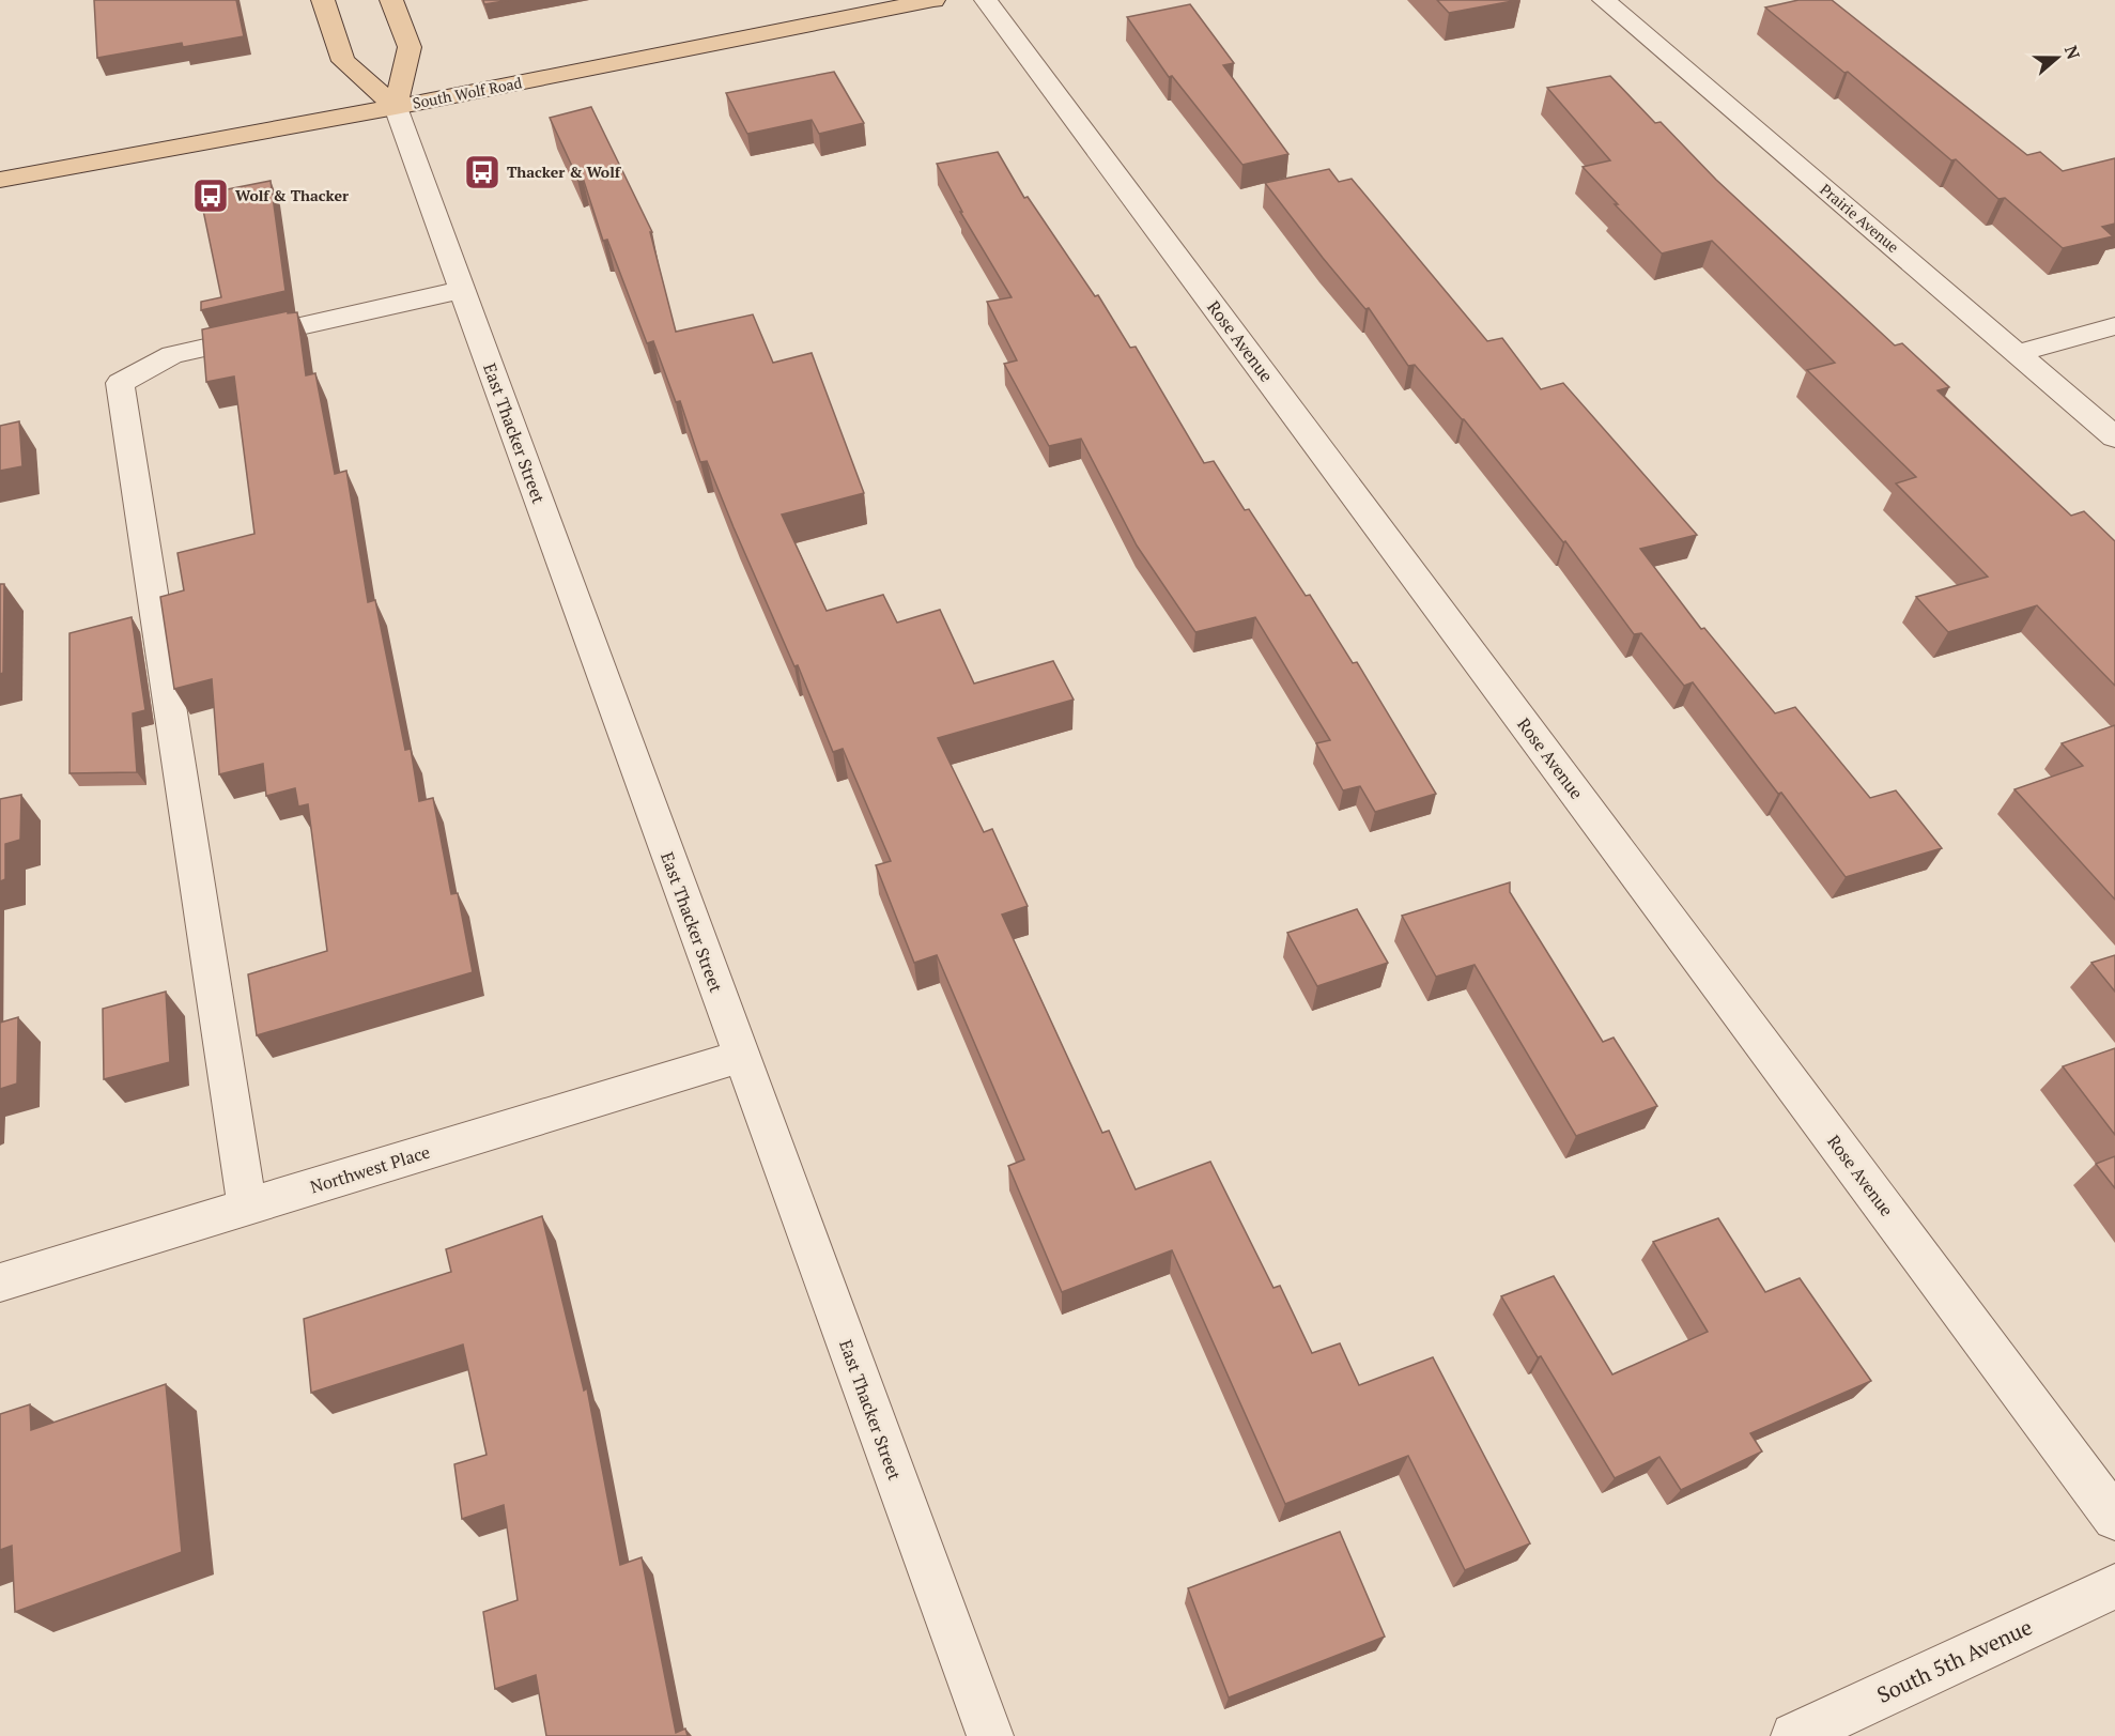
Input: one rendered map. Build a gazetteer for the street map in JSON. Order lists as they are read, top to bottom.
{
  "streets": {
    "main road": ["South Wolf Road", "East Thacker Street"],
    "street": [
      "Prairie Avenue",
      "Rose Avenue",
      "Northwest Place",
      "South 5th Avenue"
    ]
  },
  "crossings": [
    ["South Wolf Road", "East Thacker Street"],
    ["East Thacker Street", "Northwest Place"]
  ],
  "places": {
    "bus stop": ["Thacker & Wolf", "Wolf & Thacker"]
  },
  "north": "right"
}
